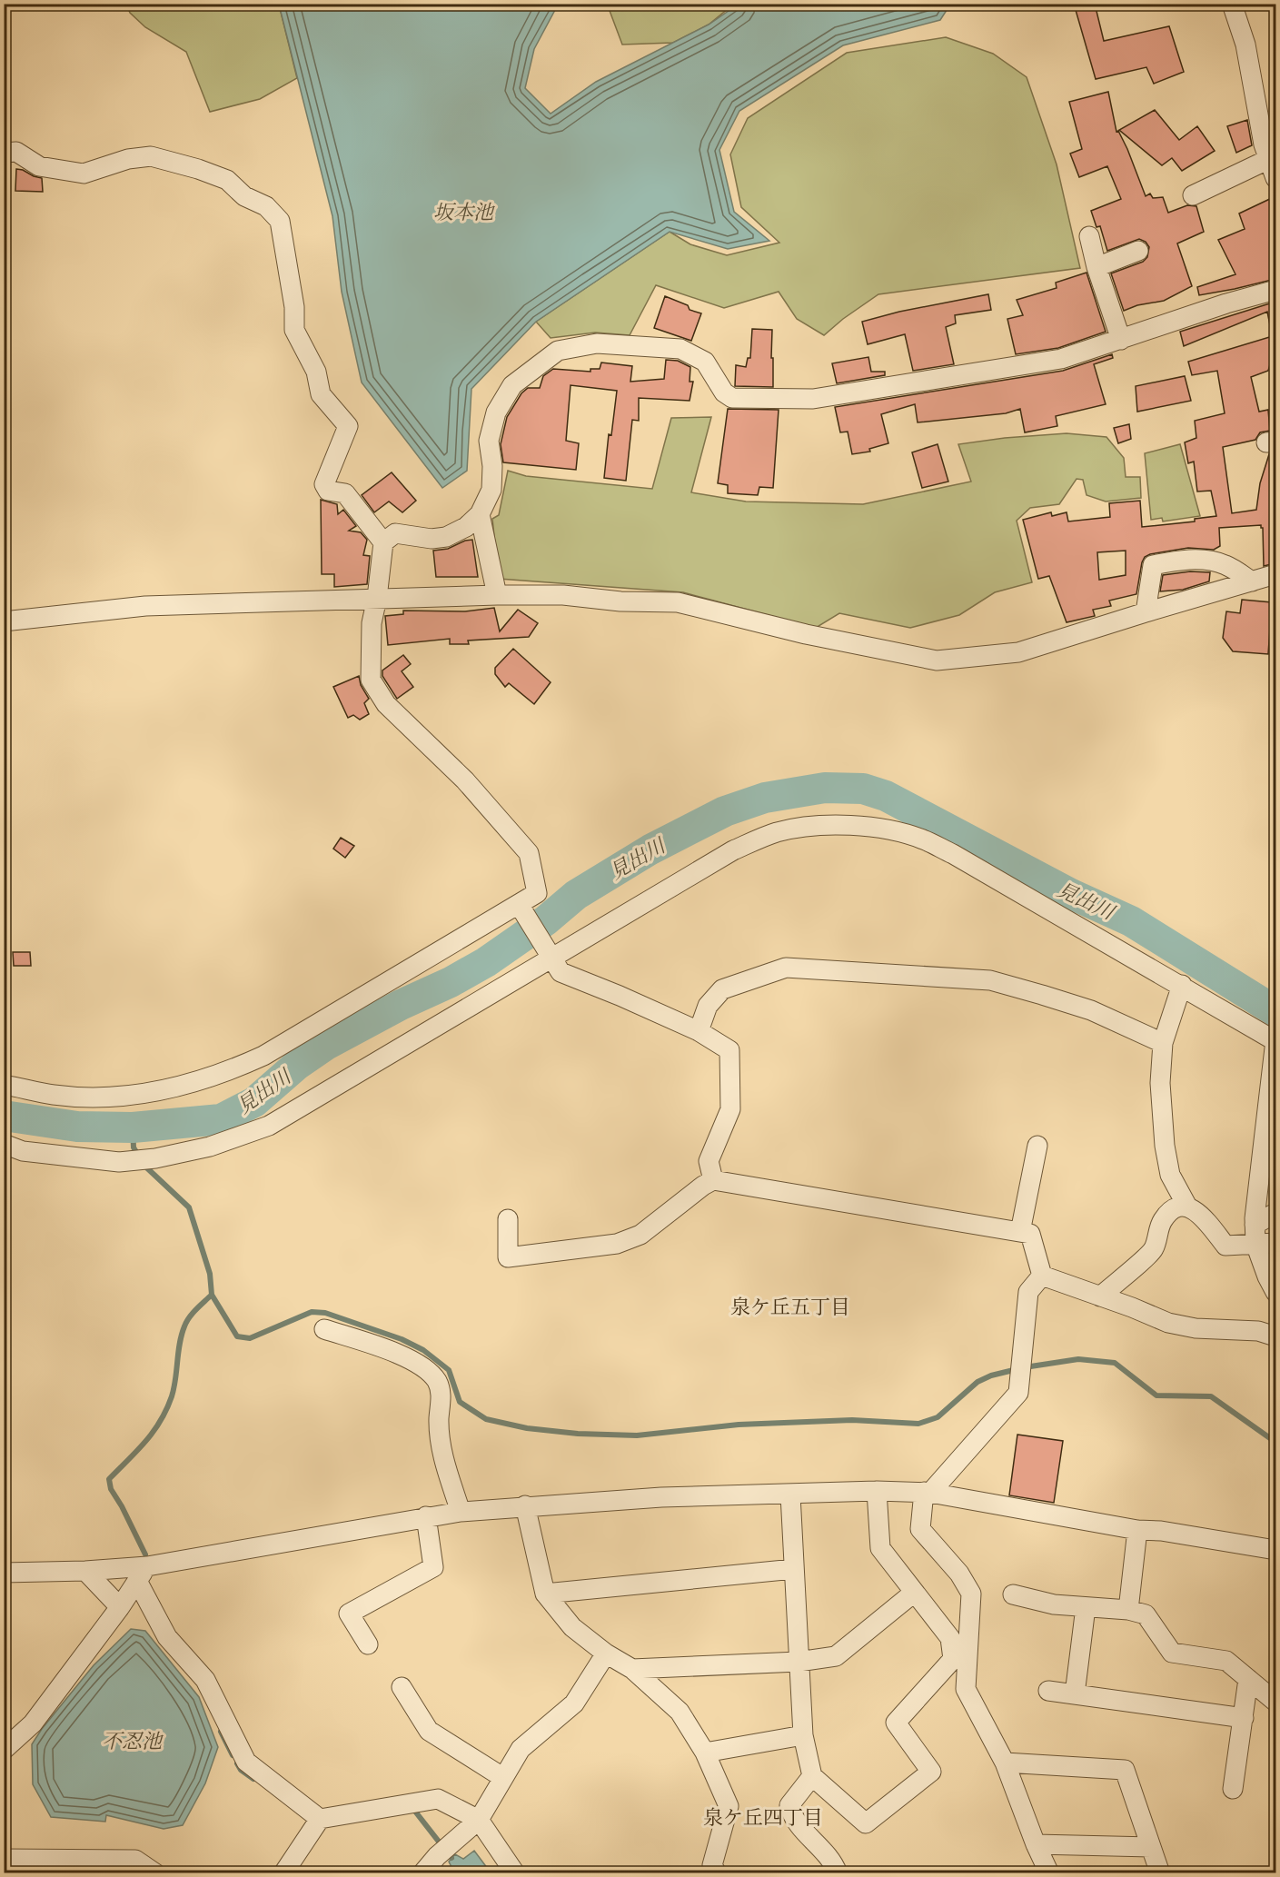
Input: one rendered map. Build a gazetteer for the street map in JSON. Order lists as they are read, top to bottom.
{
  "districts": ["泉ケ丘五丁目", "泉ケ丘四丁目"],
  "water": ["坂本池", "見出川", "不忍池"]
}
